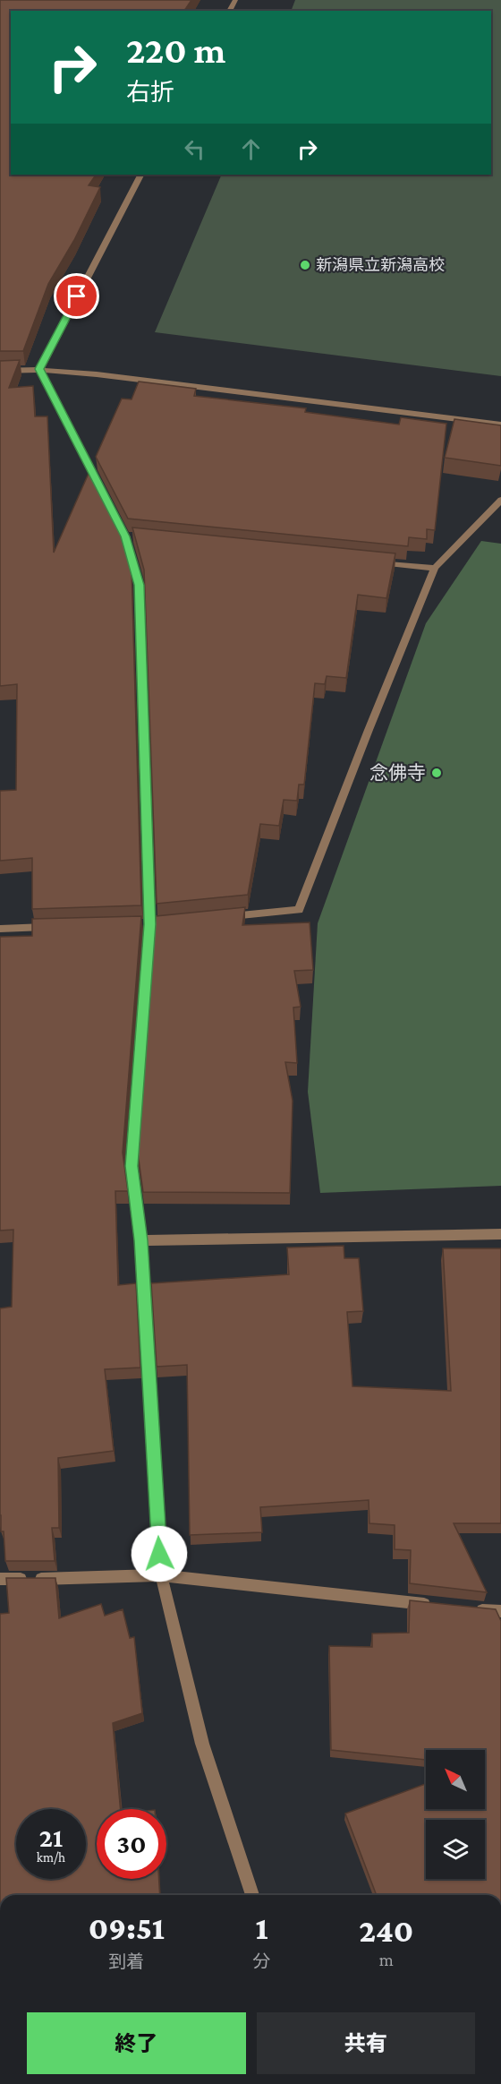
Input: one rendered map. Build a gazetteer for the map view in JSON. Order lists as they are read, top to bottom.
{
  "places": ["新潟県立新潟高校", "念佛寺"],
  "north": "top left",
  "page": {
    "turn": ["220 m", "右折"],
    "speed": "21 km/h",
    "limit": "30",
    "eta": [
      "09:51",
      "到着",
      "1",
      "分",
      "240",
      "m"
    ],
    "buttons": ["終了", "共有"]
  }
}
